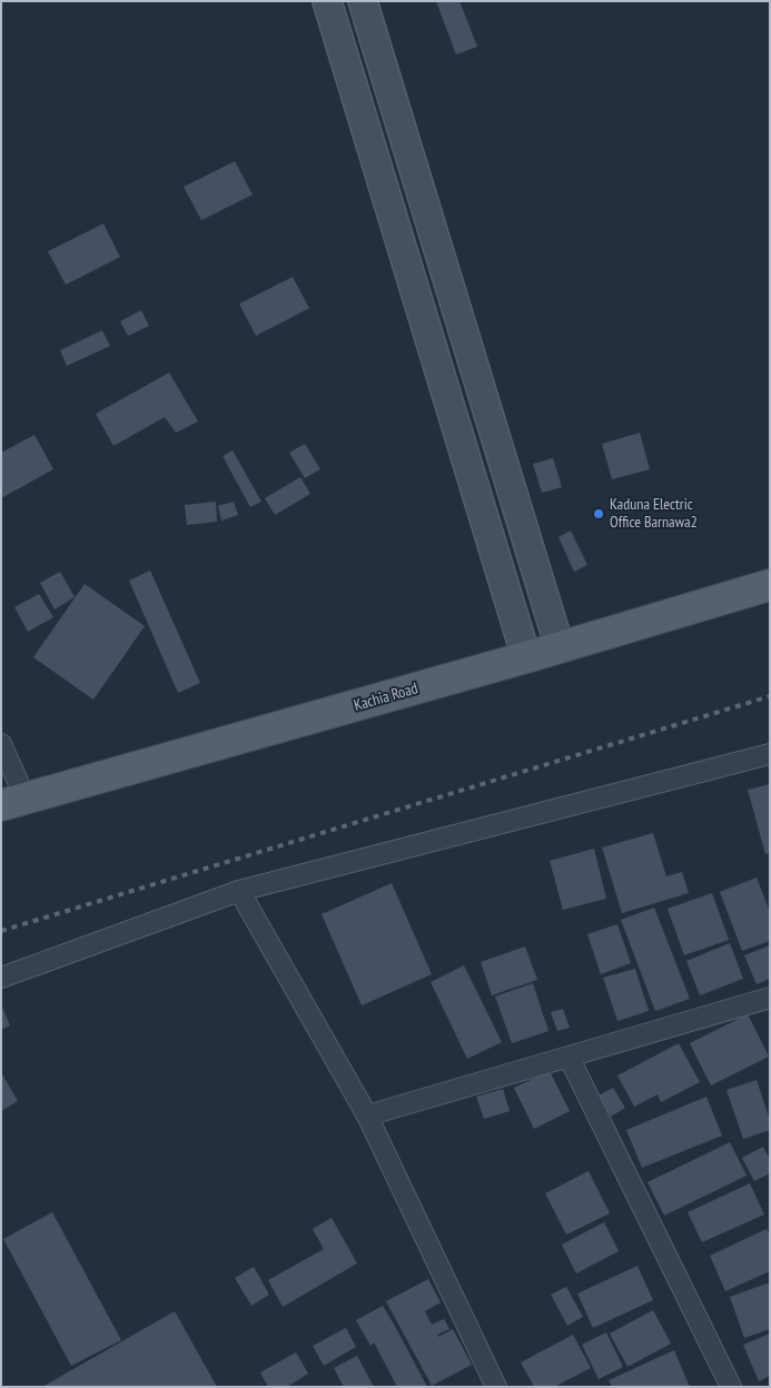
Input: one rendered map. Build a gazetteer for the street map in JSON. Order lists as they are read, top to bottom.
{
  "streets": {
    "main road": ["Kachia Road"]
  },
  "places": ["Kaduna Electric Office Barnawa2"]
}
